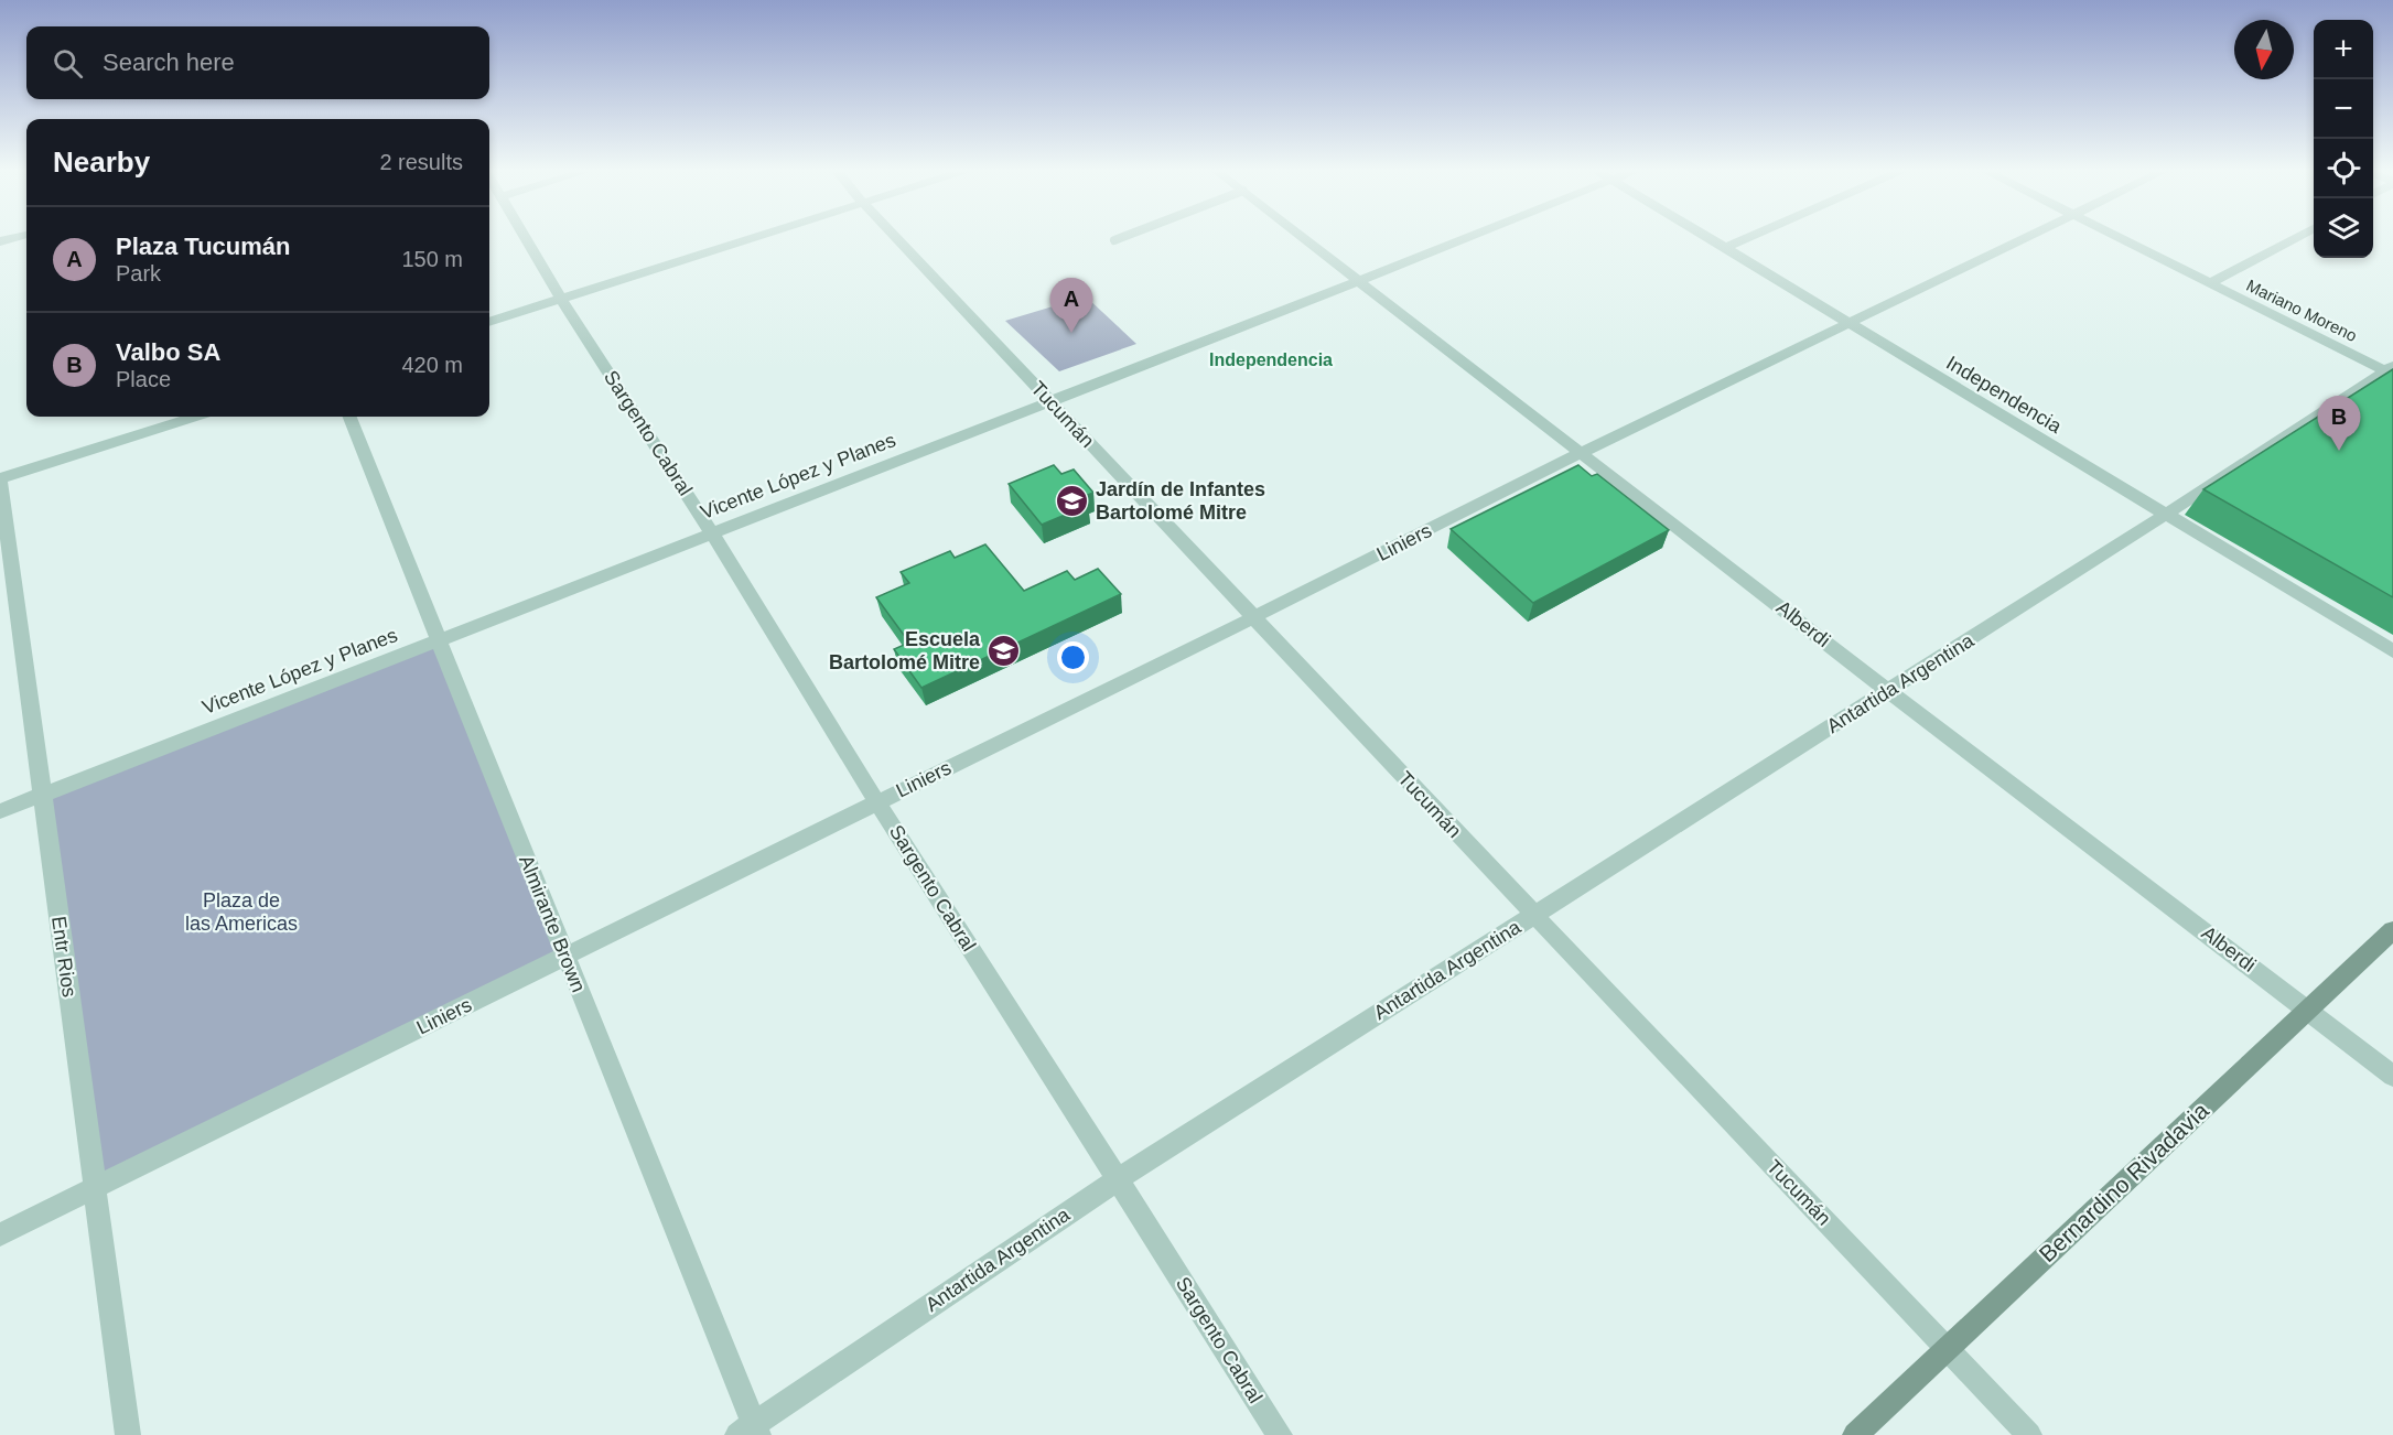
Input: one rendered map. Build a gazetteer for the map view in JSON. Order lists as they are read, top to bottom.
{
  "streets": {
    "main road": ["Bernardino Rivadavia"],
    "street": [
      "Mariano Moreno",
      "Independencia",
      "Tucumán",
      "Sargento Cabral",
      "Vicente López y Planes",
      "Liniers",
      "Alberdi",
      "Antartida Argentina",
      "Almirante Brown",
      "Entr Rios"
    ]
  },
  "crossings": [
    ["Mariano Moreno", "Antartida Argentina"],
    ["Independencia", "Liniers"],
    ["Independencia", "Antartida Argentina"],
    ["Tucumán", "Vicente López y Planes"],
    ["Tucumán", "Liniers"],
    ["Tucumán", "Antartida Argentina"],
    ["Tucumán", "Bernardino Rivadavia"],
    ["Sargento Cabral", "Vicente López y Planes"],
    ["Sargento Cabral", "Liniers"],
    ["Sargento Cabral", "Antartida Argentina"],
    ["Vicente López y Planes", "Alberdi"],
    ["Vicente López y Planes", "Almirante Brown"],
    ["Vicente López y Planes", "Entr Rios"],
    ["Liniers", "Alberdi"],
    ["Liniers", "Almirante Brown"],
    ["Liniers", "Entr Rios"],
    ["Alberdi", "Antartida Argentina"],
    ["Alberdi", "Bernardino Rivadavia"],
    ["Antartida Argentina", "Almirante Brown"]
  ],
  "districts": ["Independencia"],
  "parks": ["Plaza de las Americas"],
  "places": {
    "school or university": ["Jardín de Infantes Bartolomé Mitre", "Escuela Bartolomé Mitre"]
  },
  "north": "bottom",
  "page": {
    "map_buttons": ["+", "−"],
    "search": "Search here",
    "heading": ["Nearby", "2 results"],
    "list": [
      {
        "mark": "A",
        "name": "Plaza Tucumán",
        "note": "Park",
        "value": "150 m"
      },
      {
        "mark": "B",
        "name": "Valbo SA",
        "note": "Place",
        "value": "420 m"
      }
    ],
    "pins": ["A", "B"]
  }
}
